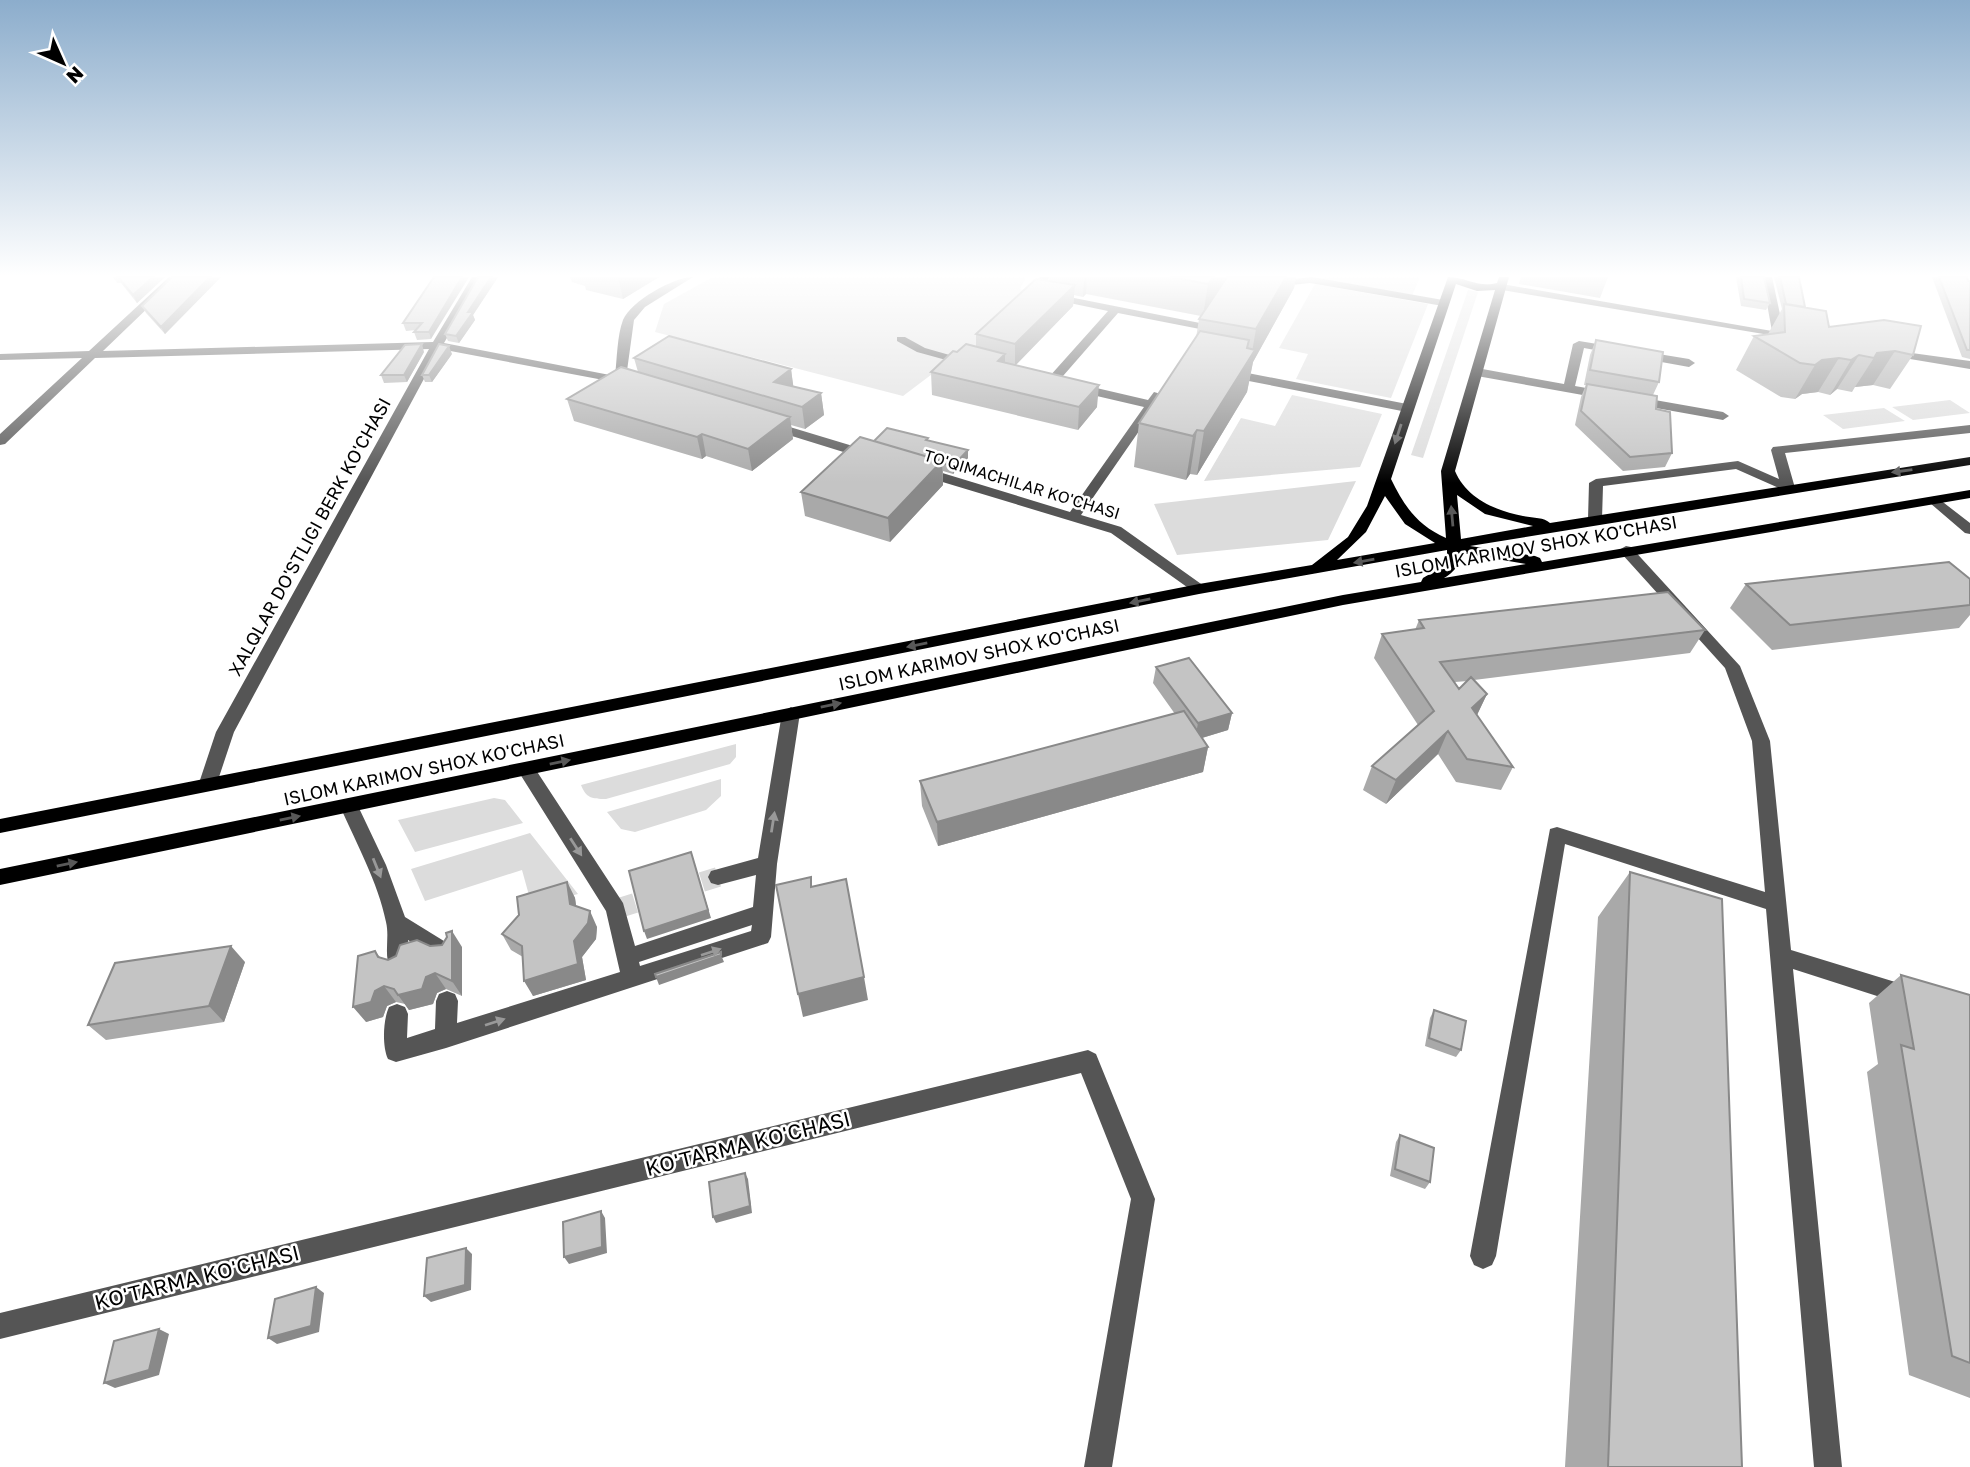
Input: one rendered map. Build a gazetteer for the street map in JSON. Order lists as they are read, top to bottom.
{
  "streets": {
    "main road": ["ISLOM KARIMOV SHOX KO'CHASI"],
    "street": ["TO'QIMACHILAR KO'CHASI", "XALQLAR DO'STLIGI BERK KO'CHASI", "KO'TARMA KO'CHASI"]
  },
  "crossings": [
    ["TO'QIMACHILAR KO'CHASI", "ISLOM KARIMOV SHOX KO'CHASI"],
    ["XALQLAR DO'STLIGI BERK KO'CHASI", "ISLOM KARIMOV SHOX KO'CHASI"]
  ],
  "north": "bottom right"
}
